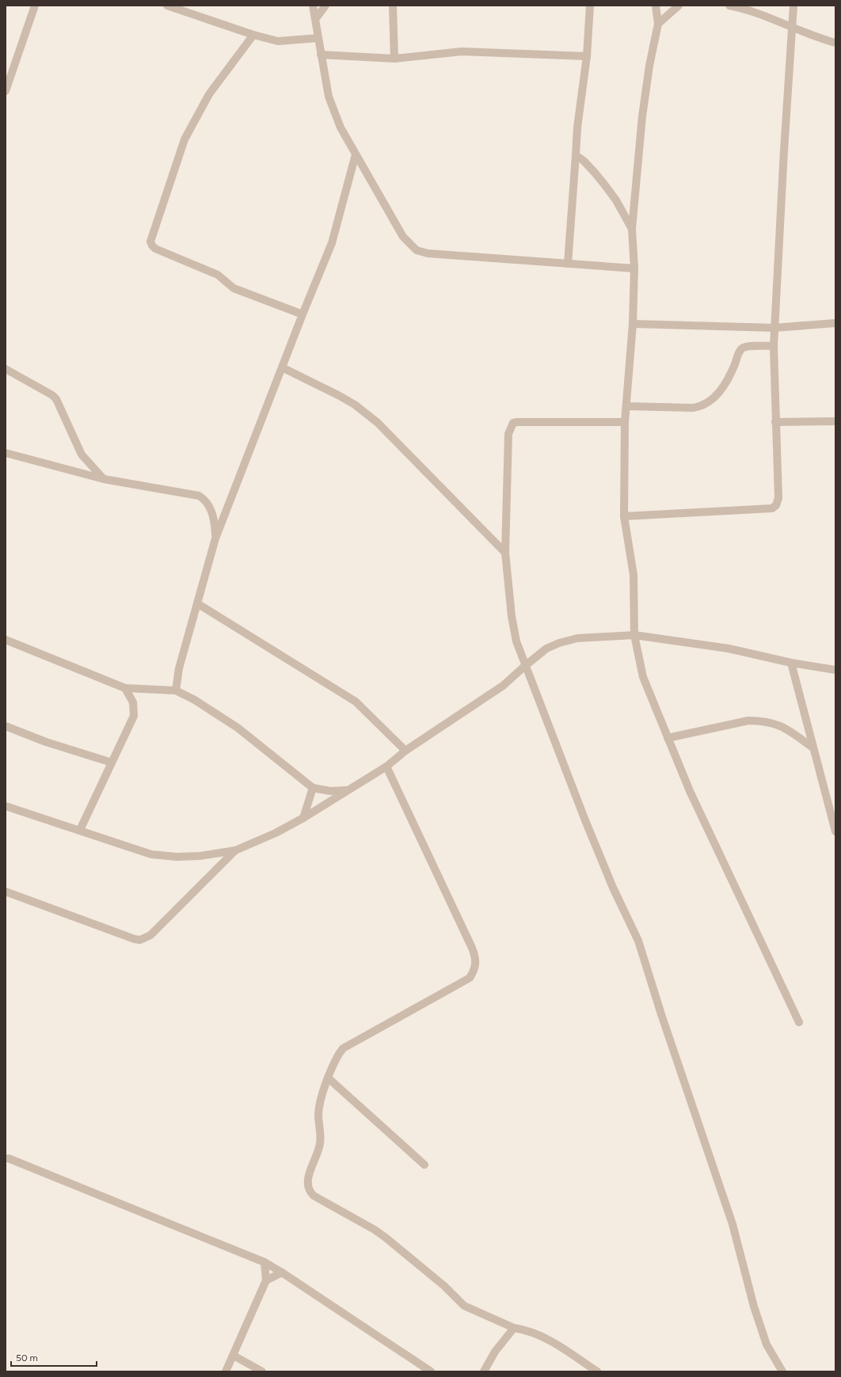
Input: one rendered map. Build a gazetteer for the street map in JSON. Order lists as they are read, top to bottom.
{
  "scale_bar": "50 m"
}
